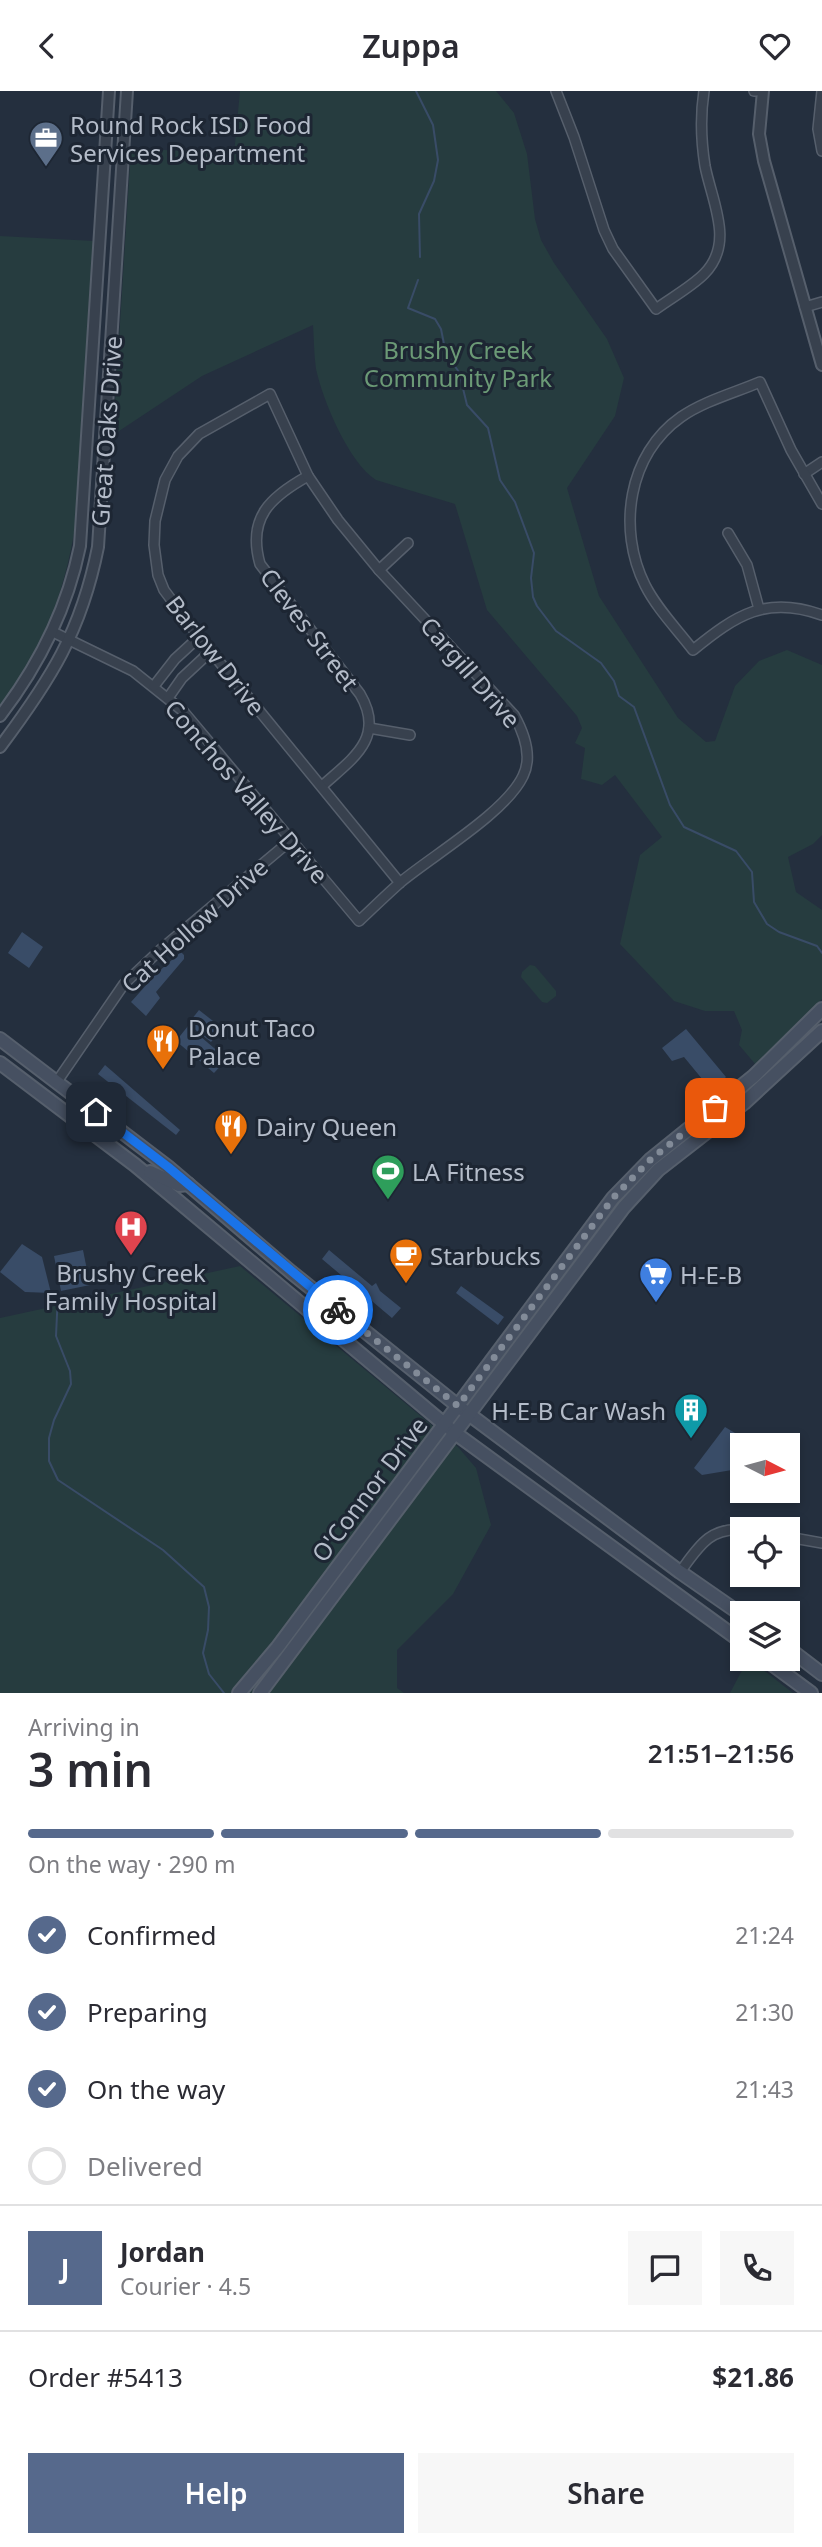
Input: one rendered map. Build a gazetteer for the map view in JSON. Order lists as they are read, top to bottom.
{
  "streets": {
    "main road": ["O'Connor Drive"],
    "street": [
      "Great Oaks Drive",
      "Cleves Street",
      "Barlow Drive",
      "Cargill Drive",
      "Conchos Valley Drive",
      "Cat Hollow Drive"
    ]
  },
  "crossings": [
    ["Great Oaks Drive", "Conchos Valley Drive"],
    ["Cleves Street", "Cargill Drive"],
    ["Barlow Drive", "Cargill Drive"],
    ["Cargill Drive", "Conchos Valley Drive"],
    ["Conchos Valley Drive", "Cat Hollow Drive"]
  ],
  "parks": ["Brushy Creek Community Park"],
  "places": {
    "office": ["Round Rock ISD Food Services Department"],
    "restaurant": ["Donut Taco Palace", "Dairy Queen"],
    "sports": ["LA Fitness"],
    "hospital": ["Brushy Creek Family Hospital"],
    "cafe": ["Starbucks"],
    "supermarket": ["H-E-B"],
    "building": ["H-E-B Car Wash"]
  },
  "north": "right",
  "page": {
    "header": "Zuppa",
    "heading": ["3 min", "Arriving in", "21:51–21:56"],
    "panel": [
      "Jordan",
      "Courier · 4.5",
      "Order #5413",
      "$21.86"
    ],
    "bar": "On the way · 290 m",
    "list": [
      ["Confirmed", "21:24"],
      ["Preparing", "21:30"],
      ["On the way", "21:43"],
      "Delivered"
    ],
    "round": "J",
    "buttons": ["Help", "Share"]
  }
}
